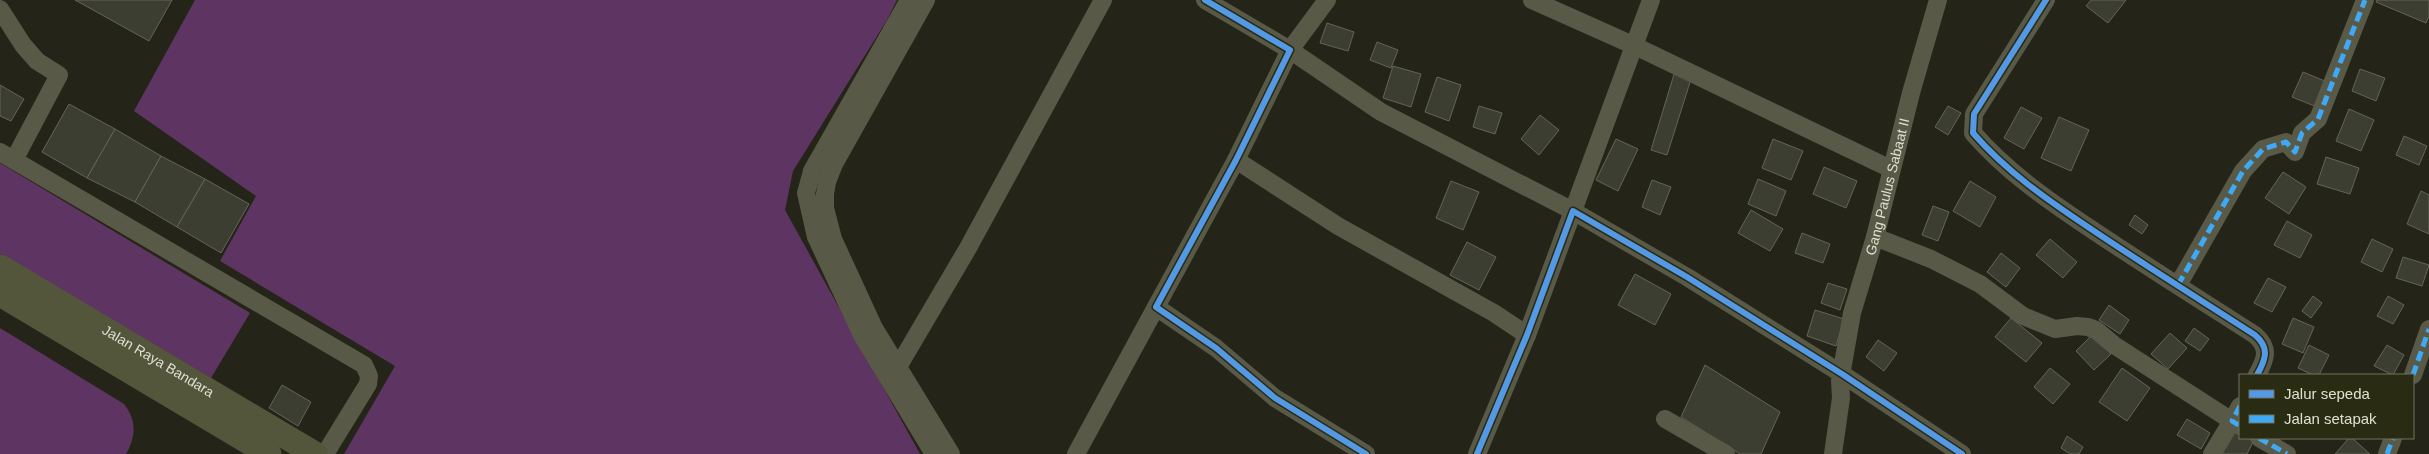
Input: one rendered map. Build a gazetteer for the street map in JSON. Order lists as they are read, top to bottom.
{
  "streets": {
    "main road": ["Jalan Raya Bandara"],
    "street": ["Gang Paulus Sabaat II"]
  },
  "legend": ["Jalur sepeda", "Jalan setapak"]
}
